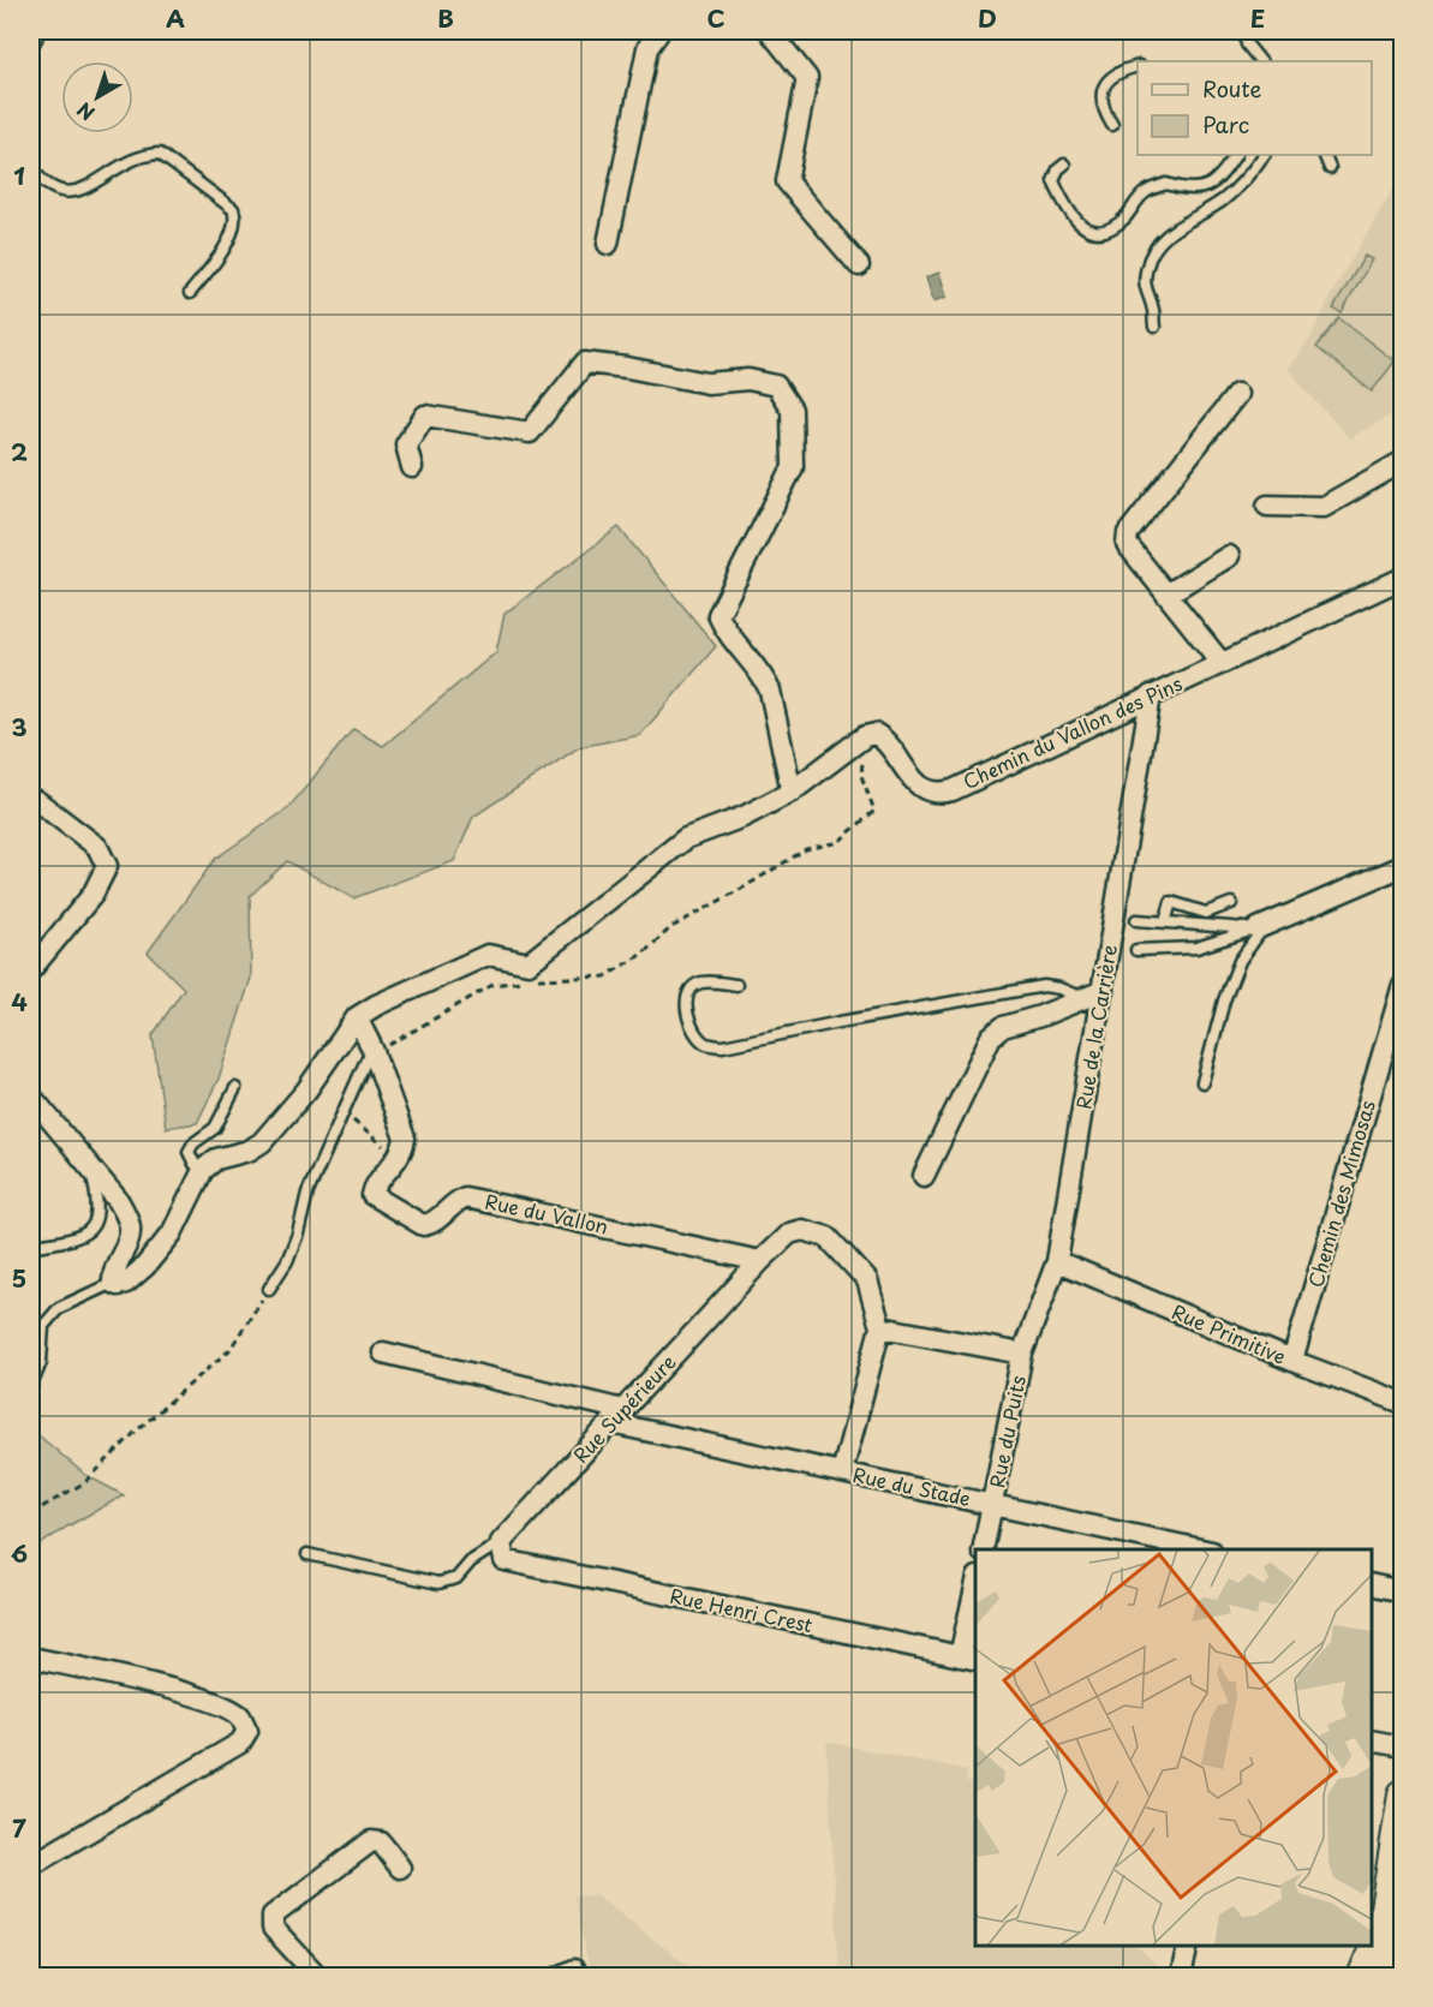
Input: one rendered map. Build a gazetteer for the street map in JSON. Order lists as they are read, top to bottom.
{
  "streets": {
    "street": [
      "Chemin du Vallon des Pins",
      "Rue de la Carrière",
      "Chemin des Mimosas",
      "Rue du Vallon",
      "Rue Primitive",
      "Rue Supérieure",
      "Rue du Puits",
      "Rue du Stade",
      "Rue Henri Crest"
    ]
  },
  "crossings": [
    ["Chemin du Vallon des Pins", "Rue de la Carrière"],
    ["Rue de la Carrière", "Rue Primitive"],
    ["Rue de la Carrière", "Rue du Puits"],
    ["Chemin des Mimosas", "Rue Primitive"],
    ["Rue du Vallon", "Rue Supérieure"],
    ["Rue Supérieure", "Rue du Stade"],
    ["Rue Supérieure", "Rue Henri Crest"],
    ["Rue du Puits", "Rue du Stade"]
  ],
  "legend": ["Route", "Parc"],
  "north": "bottom left",
  "grid": {
    "columns": [
      "A",
      "B",
      "C",
      "D",
      "E"
    ],
    "rows": [
      "1",
      "2",
      "3",
      "4",
      "5",
      "6",
      "7"
    ]
  }
}
